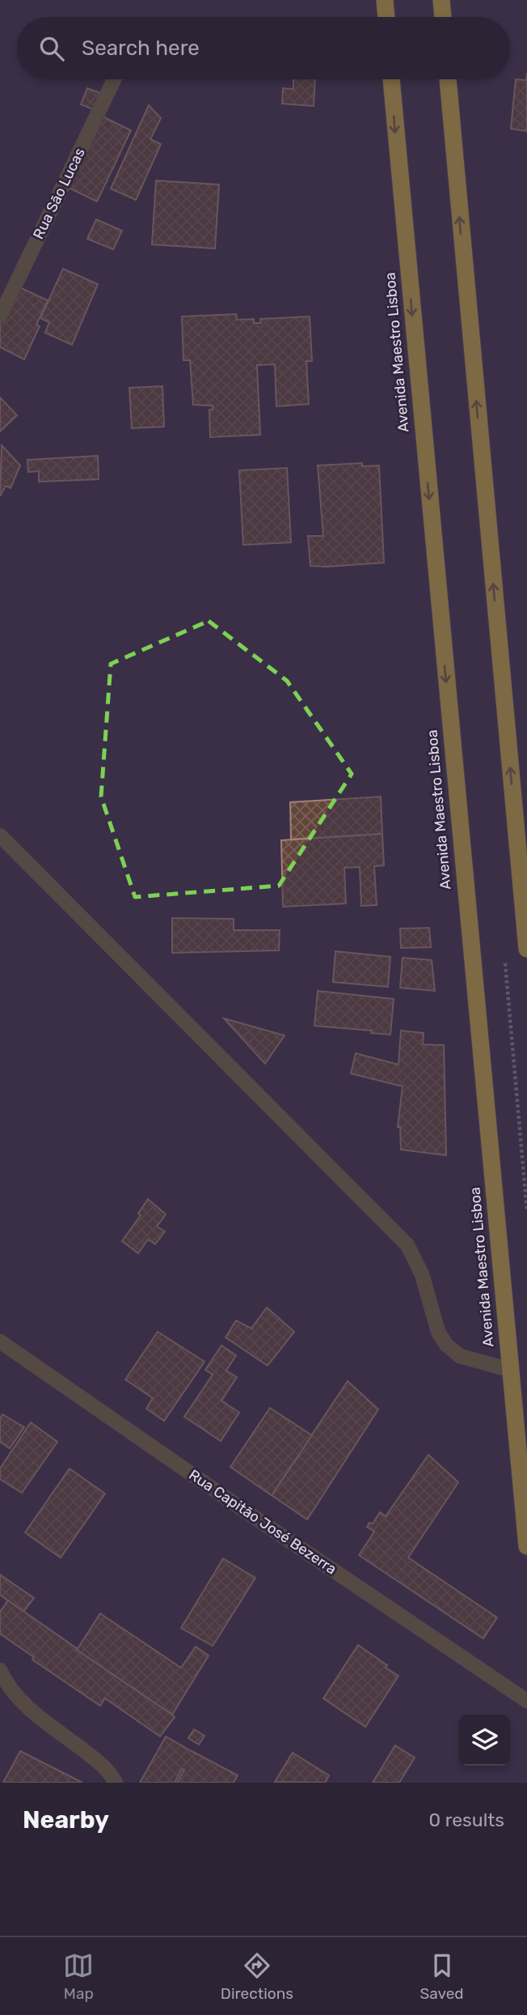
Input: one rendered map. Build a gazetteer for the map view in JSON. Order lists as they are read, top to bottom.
{
  "streets": {
    "highway": ["Avenida Maestro Lisboa"],
    "street": ["Rua São Lucas", "Rua Capitão José Bezerra"]
  },
  "page": {
    "search": "Search here",
    "heading": ["Nearby", "0 results"],
    "nav": ["Map", "Directions", "Saved"]
  }
}
